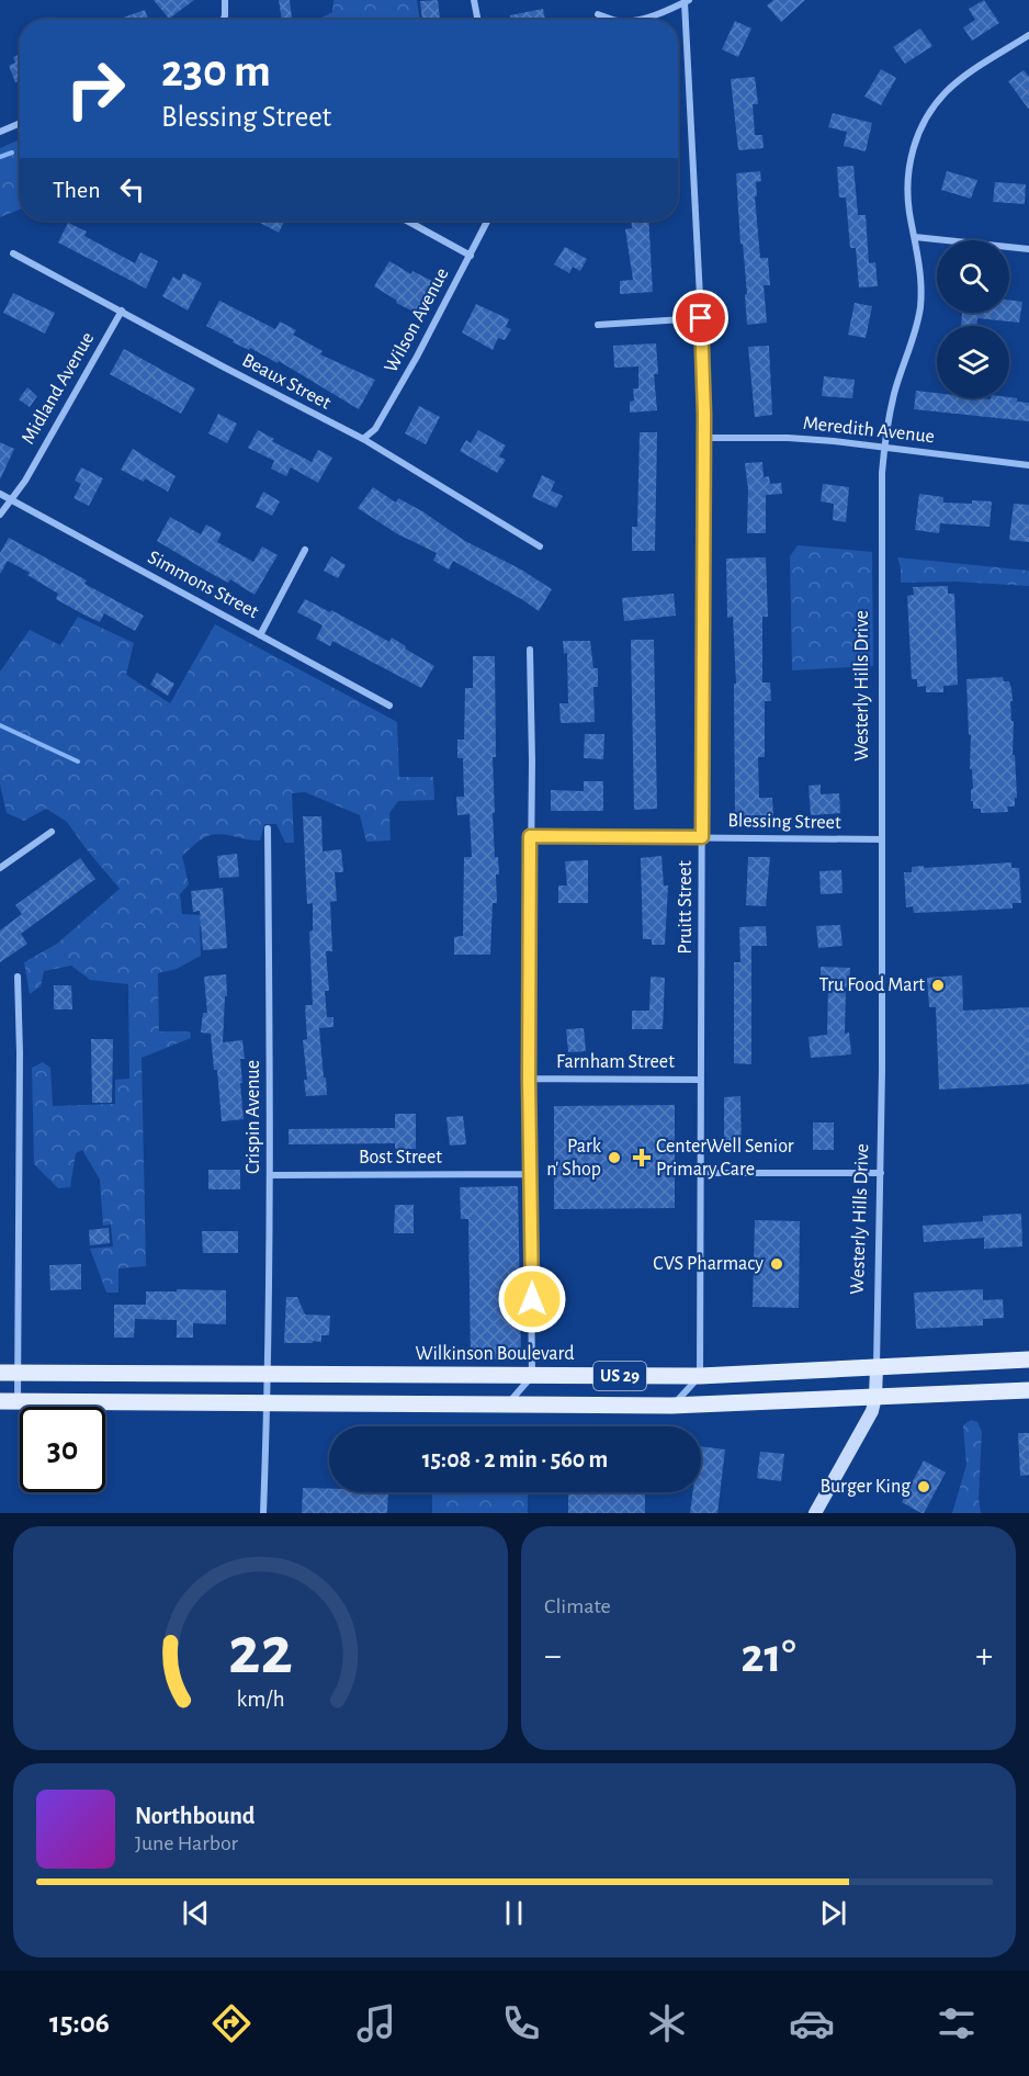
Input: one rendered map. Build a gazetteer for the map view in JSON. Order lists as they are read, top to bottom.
{
  "streets": {
    "main road": ["Westerly Hills Drive", "Wilkinson Boulevard", "US 29"],
    "street": [
      "Wilson Avenue",
      "Beaux Street",
      "Midland Avenue",
      "Meredith Avenue",
      "Simmons Street",
      "Blessing Street",
      "Pruitt Street",
      "Farnham Street",
      "Crispin Avenue",
      "Bost Street"
    ]
  },
  "crossings": [
    ["Wilson Avenue", "Beaux Street"],
    ["Beaux Street", "Midland Avenue"],
    ["Midland Avenue", "Simmons Street"],
    ["Meredith Avenue", "Westerly Hills Drive"],
    ["Meredith Avenue", "Pruitt Street"],
    ["Westerly Hills Drive", "Blessing Street"],
    ["Westerly Hills Drive", "Wilkinson Boulevard"],
    ["Westerly Hills Drive", "US 29"],
    ["Blessing Street", "Pruitt Street"],
    ["Pruitt Street", "Farnham Street"],
    ["Pruitt Street", "Wilkinson Boulevard"],
    ["Crispin Avenue", "Bost Street"],
    ["Crispin Avenue", "Wilkinson Boulevard"],
    ["Crispin Avenue", "US 29"]
  ],
  "places": {
    "other": [
      "Tru Food Mart",
      "Park n' Shop",
      "CVS Pharmacy",
      "Burger King"
    ],
    "health": ["CenterWell Senior Primary Care"]
  },
  "page": {
    "turn": ["230 m", "Blessing Street"],
    "then": "Then",
    "limit": "30",
    "trip": "15:08 · 2 min · 560 m",
    "tile": "Climate",
    "heat": ["−", "21°", "+"],
    "song": ["Northbound", "June Harbor"],
    "tabs": "15:06",
    "gauge": ["22", "km/h"]
  }
}
